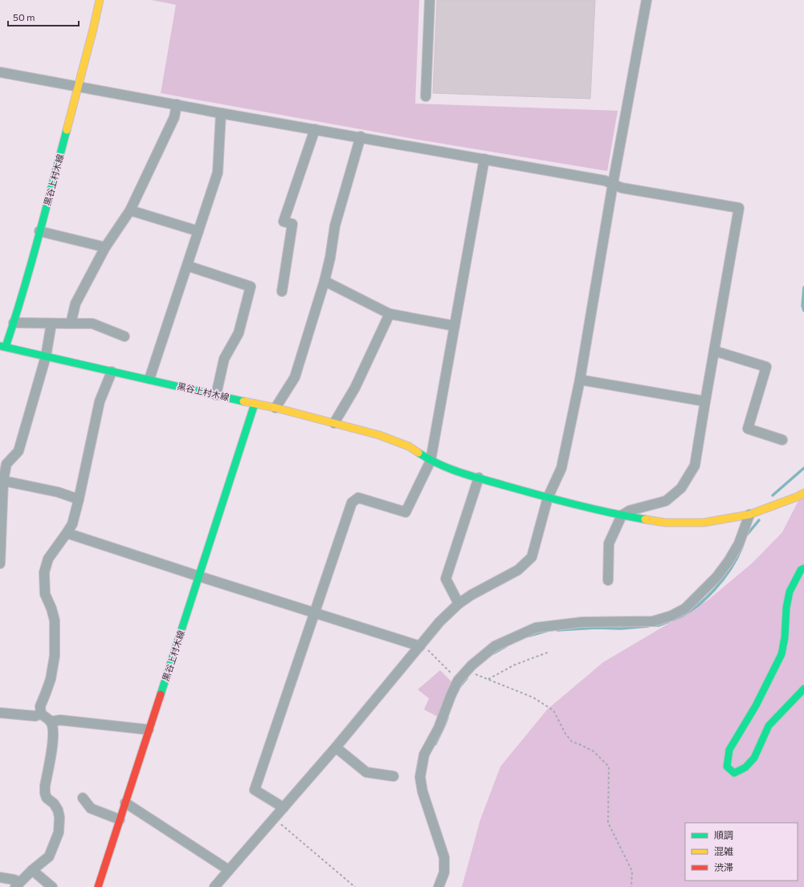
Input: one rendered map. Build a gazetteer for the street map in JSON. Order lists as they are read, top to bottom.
{
  "streets": {
    "main road": ["黒谷上村木線"]
  },
  "legend": ["順調", "混雑", "渋滞"],
  "scale_bar": "50 m"
}
